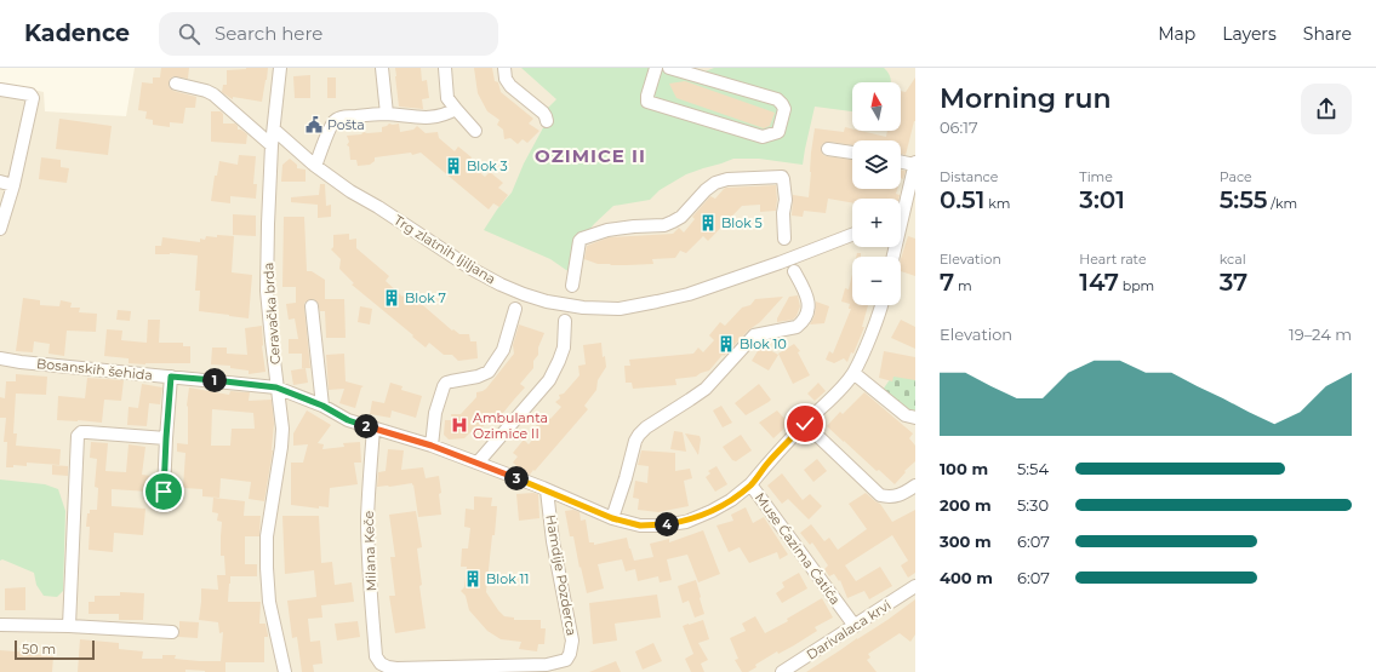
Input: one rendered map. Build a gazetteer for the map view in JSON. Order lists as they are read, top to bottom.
{
  "streets": {
    "street": [
      "Trg zlatnih ljiljana",
      "Ceravačka brda",
      "Bosanskih šehida",
      "Muse Ćazima Ćatića",
      "Milana Keče",
      "Hamdije Pozderca",
      "Darivalaca krvi"
    ]
  },
  "crossings": [
    ["Trg zlatnih ljiljana", "Ceravačka brda"],
    ["Ceravačka brda", "Bosanskih šehida"],
    ["Ceravačka brda", "Muse Ćazima Ćatića"],
    ["Bosanskih šehida", "Muse Ćazima Ćatića"],
    ["Muse Ćazima Ćatića", "Milana Keče"],
    ["Muse Ćazima Ćatića", "Hamdije Pozderca"],
    ["Muse Ćazima Ćatića", "Darivalaca krvi"],
    ["Milana Keče", "Hamdije Pozderca"]
  ],
  "districts": ["OZIMICE II"],
  "places": {
    "public building": ["Pošta"],
    "building": [
      "Blok 3",
      "Blok 5",
      "Blok 7",
      "Blok 10",
      "Blok 11"
    ],
    "hospital": ["Ambulanta Ozimice II"]
  },
  "scale_bar": "50 m",
  "north": "top",
  "page": {
    "header": "Kadence",
    "search": "Search here",
    "nav": ["Map", "Layers", "Share"],
    "heading": ["Morning run", "06:17"],
    "map_buttons": ["+", "−"],
    "stats": [
      ["Distance", "0.51 km"],
      ["Time", "3:01"],
      ["Pace", "5:55 /km"],
      ["Elevation", "7 m"],
      ["Heart rate", "147 bpm"],
      ["kcal", "37"]
    ],
    "chart": ["Elevation", "19–24 m"],
    "pins": [
      "1",
      "2",
      "3",
      "4"
    ],
    "list": [
      {
        "name": "100 m",
        "note": "5:54"
      },
      {
        "name": "200 m",
        "note": "5:30"
      },
      {
        "name": "300 m",
        "note": "6:07"
      },
      {
        "name": "400 m",
        "note": "6:07"
      }
    ],
    "scale": "50 m"
  }
}
